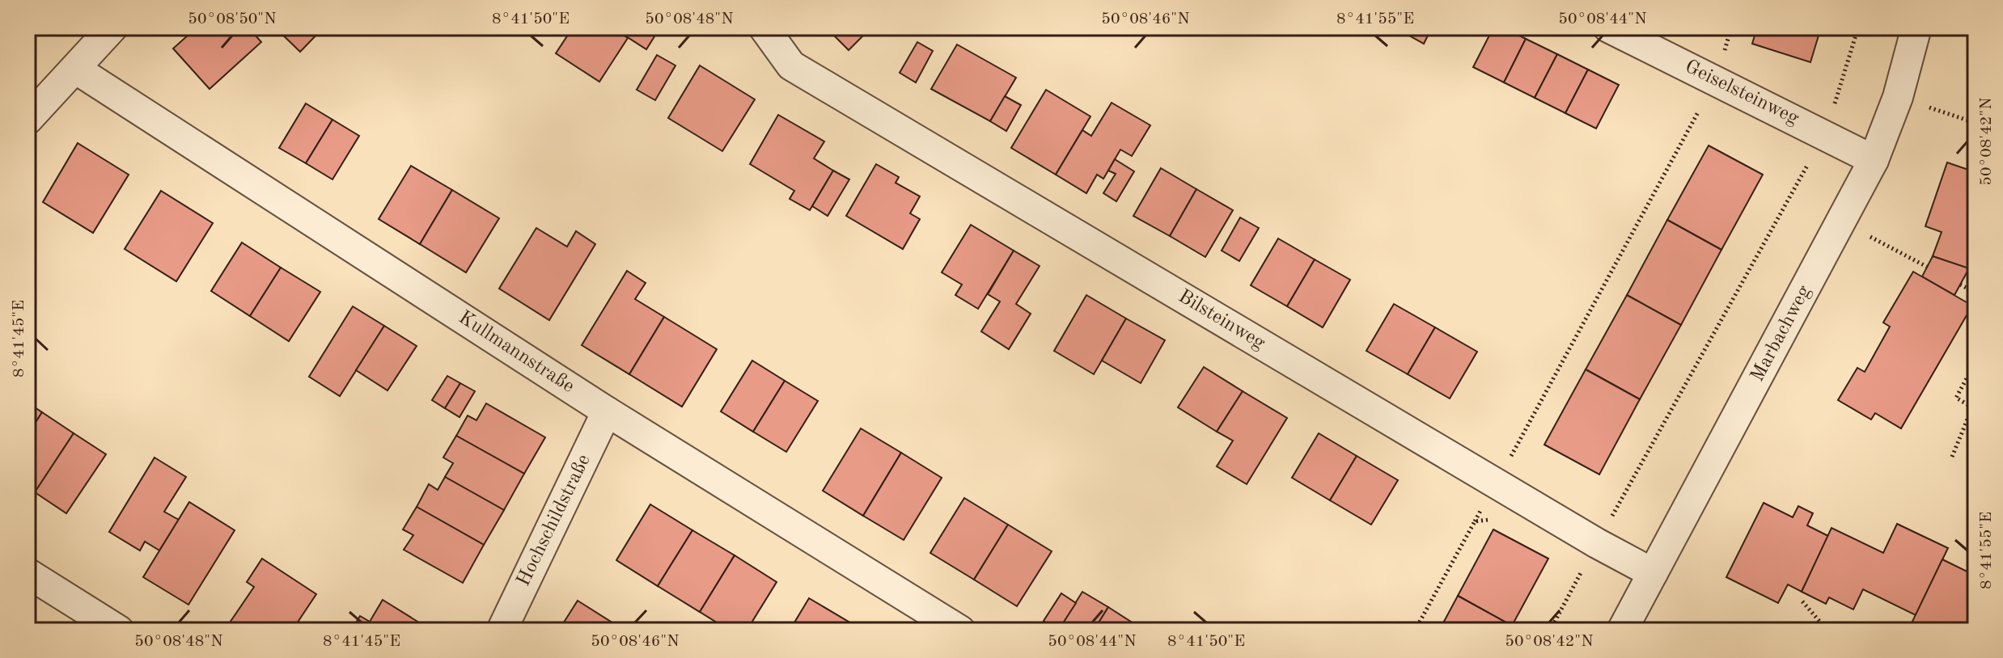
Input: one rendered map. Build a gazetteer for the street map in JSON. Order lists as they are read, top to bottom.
{
  "streets": {
    "street": [
      "Geiselsteinweg",
      "Bilsteinweg",
      "Marbachweg",
      "Kullmannstraße",
      "Hochschildstraße"
    ]
  },
  "crossings": [
    ["Geiselsteinweg", "Marbachweg"],
    ["Bilsteinweg", "Marbachweg"],
    ["Kullmannstraße", "Hochschildstraße"]
  ],
  "coordinates": [
    "50°08'50\"N",
    "8°41'50\"E",
    "50°08'48\"N",
    "50°08'46\"N",
    "8°41'55\"E",
    "50°08'44\"N",
    "50°08'42\"N",
    "8°41'45\"E"
  ]
}
